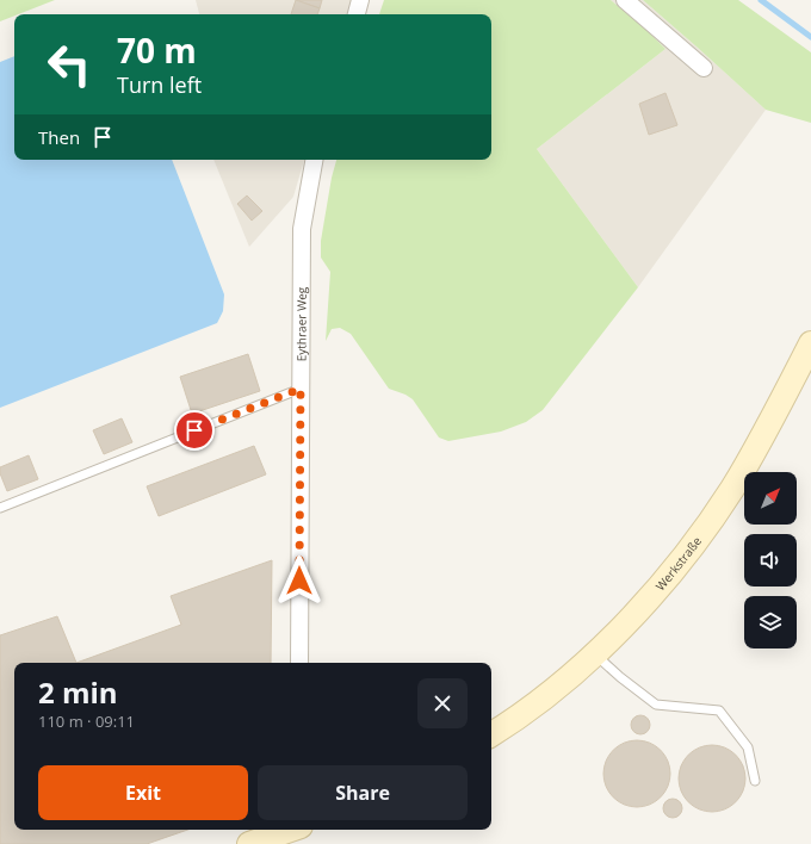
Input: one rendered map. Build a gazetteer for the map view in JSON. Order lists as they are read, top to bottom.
{
  "streets": {
    "main road": ["Werkstraße"],
    "street": ["Eythraer Weg"]
  },
  "north": "top right",
  "page": {
    "turn": ["70 m", "Turn left"],
    "then": "Then",
    "heading": ["2 min", "110 m · 09:11"],
    "buttons": ["Exit", "Share"]
  }
}
